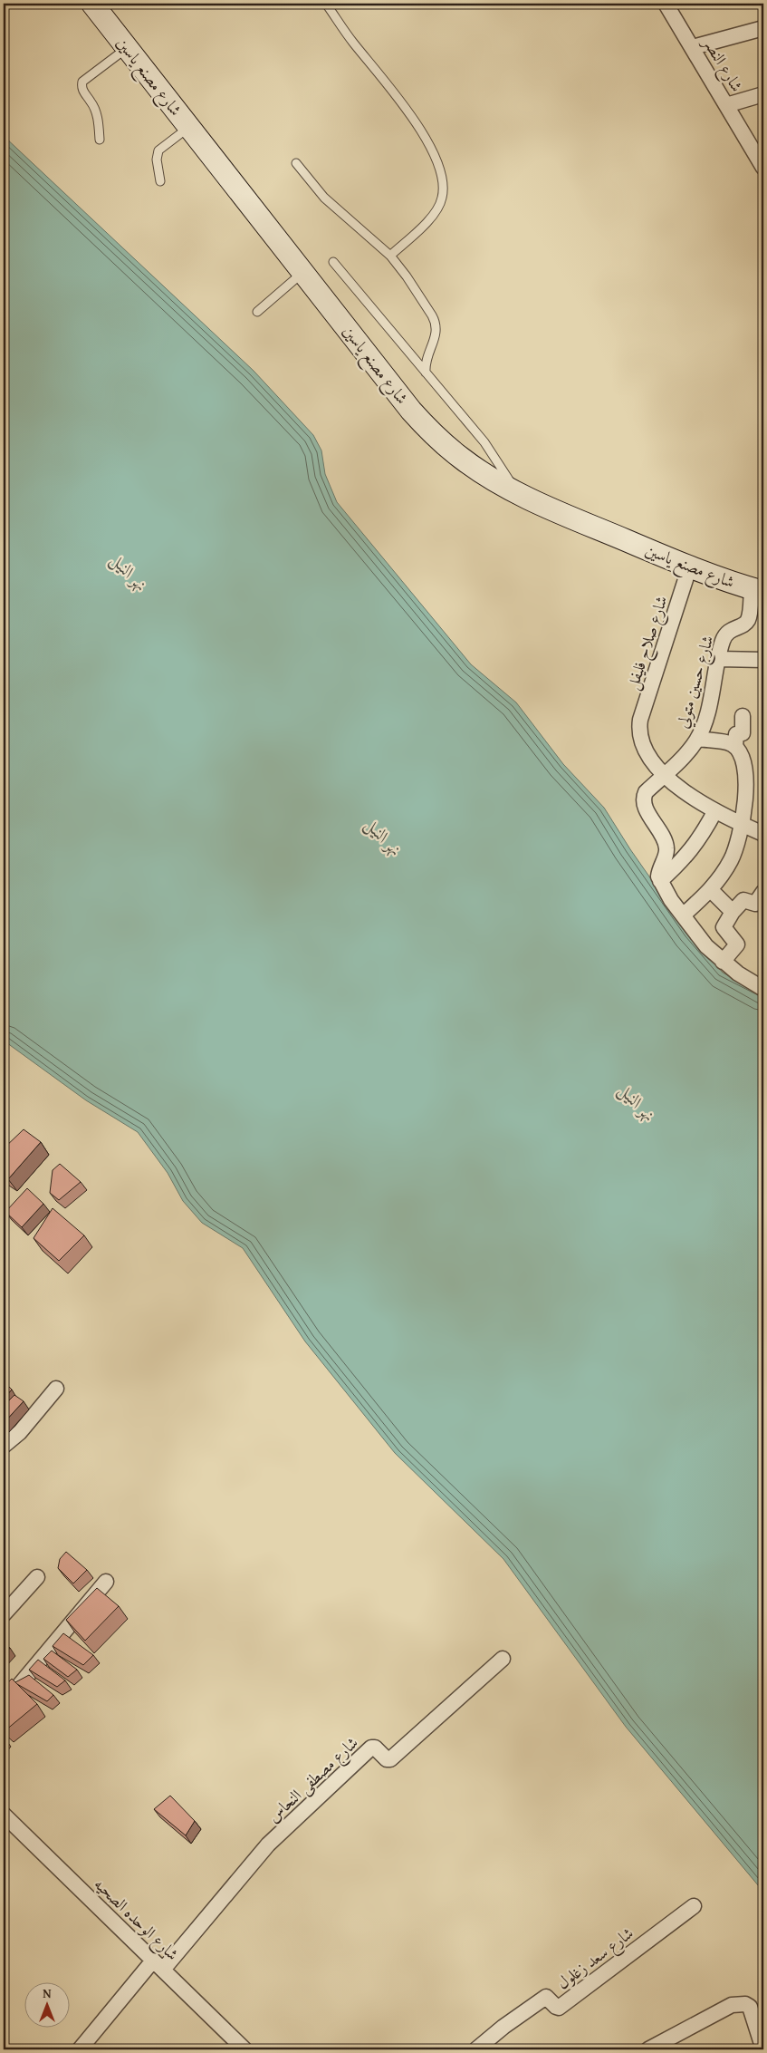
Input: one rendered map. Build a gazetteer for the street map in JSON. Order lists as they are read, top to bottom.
{
  "streets": {
    "main road": ["شارع مصنع ياسين"],
    "street": [
      "شارع النصر",
      "شارع صلاح فليفل",
      "شارع حسين متولي",
      "شارع مصطفى النحاس",
      "شارع الوحده الصحيه",
      "شارع سعد زغلول"
    ]
  },
  "crossings": [
    ["شارع مصنع ياسين", "شارع صلاح فليفل"],
    ["شارع مصنع ياسين", "شارع حسين متولي"],
    ["شارع صلاح فليفل", "شارع حسين متولي"],
    ["شارع مصطفى النحاس", "شارع الوحده الصحيه"]
  ],
  "water": ["نهر النيل"],
  "north": "top"
}
